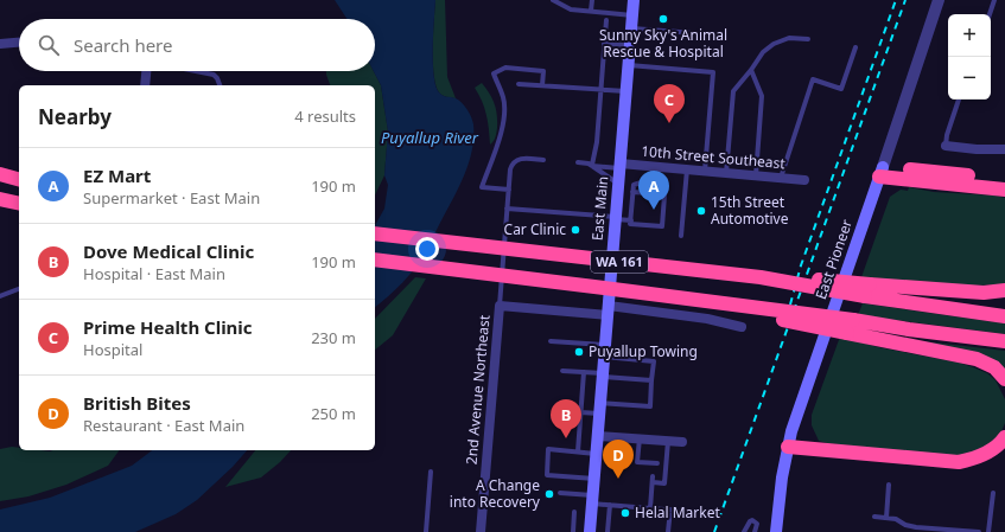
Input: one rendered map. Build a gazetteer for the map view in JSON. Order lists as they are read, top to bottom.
{
  "streets": {
    "highway": ["WA 161"],
    "main road": ["East Main", "East Pioneer"],
    "street": ["10th Street Southeast", "2nd Avenue Northeast"]
  },
  "crossings": [
    ["10th Street Southeast", "East Main"]
  ],
  "water": ["Puyallup River"],
  "places": [
    "Sunny Sky's Animal Rescue & Hospital",
    "15th Street Automotive",
    "Car Clinic",
    "Puyallup Towing",
    "A Change into Recovery",
    "Helal Market"
  ],
  "page": {
    "map_buttons": ["+", "−"],
    "search": "Search here",
    "pins": [
      "C",
      "A",
      "B",
      "D"
    ],
    "heading": ["Nearby", "4 results"],
    "list": [
      {
        "mark": "A",
        "name": "EZ Mart",
        "note": "Supermarket · East Main",
        "value": "190 m"
      },
      {
        "mark": "B",
        "name": "Dove Medical Clinic",
        "note": "Hospital · East Main",
        "value": "190 m"
      },
      {
        "mark": "C",
        "name": "Prime Health Clinic",
        "note": "Hospital",
        "value": "230 m"
      },
      {
        "mark": "D",
        "name": "British Bites",
        "note": "Restaurant · East Main",
        "value": "250 m"
      }
    ]
  }
}
